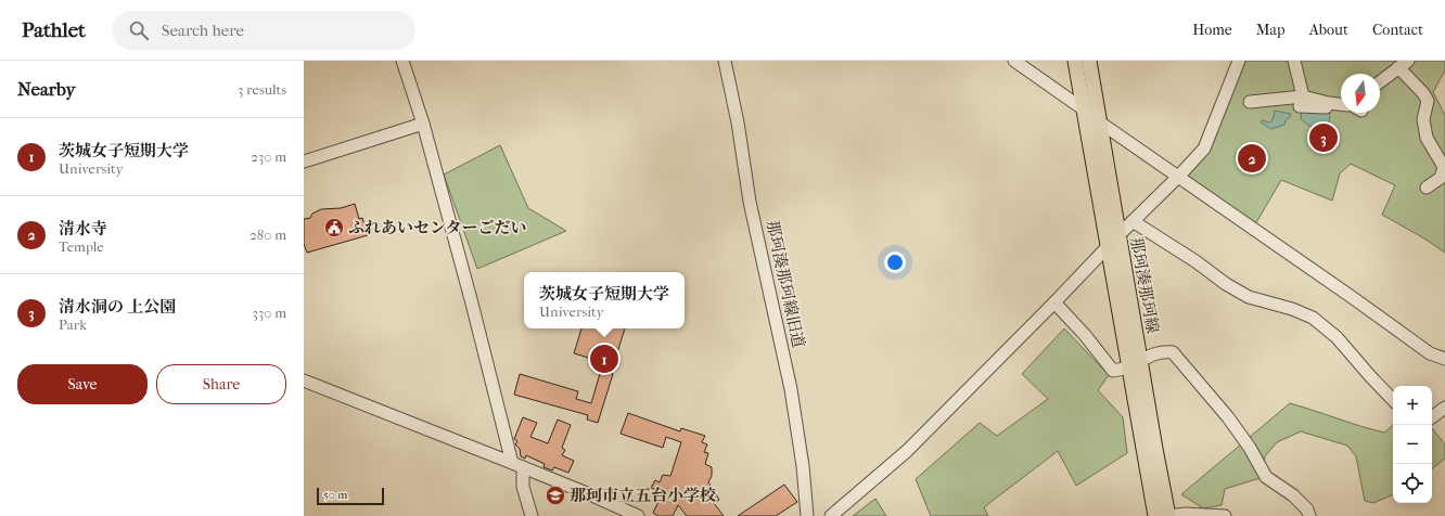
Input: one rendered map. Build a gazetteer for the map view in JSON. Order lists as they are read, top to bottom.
{
  "streets": {
    "main road": ["那珂湊那珂線"],
    "street": ["那珂湊那珂線旧道"]
  },
  "places": {
    "public building": ["ふれあいセンターごだい"],
    "school or university": ["那珂市立五台小学校"]
  },
  "scale_bar": "50 m",
  "north": "bottom",
  "page": {
    "header": "Pathlet",
    "search": "Search here",
    "nav": [
      "Home",
      "Map",
      "About",
      "Contact"
    ],
    "heading": ["Nearby", "3 results"],
    "list": [
      {
        "mark": "1",
        "name": "茨城女子短期大学",
        "note": "University",
        "value": "230 m"
      },
      {
        "mark": "2",
        "name": "清水寺",
        "note": "Temple",
        "value": "280 m"
      },
      {
        "mark": "3",
        "name": "清水洞の 上公園",
        "note": "Park",
        "value": "330 m"
      }
    ],
    "pins": ["3", "2", "1"],
    "popup": ["茨城女子短期大学", "University"],
    "buttons": ["Save", "Share"],
    "map_buttons": ["+", "−"],
    "scale": "50 m"
  }
}
